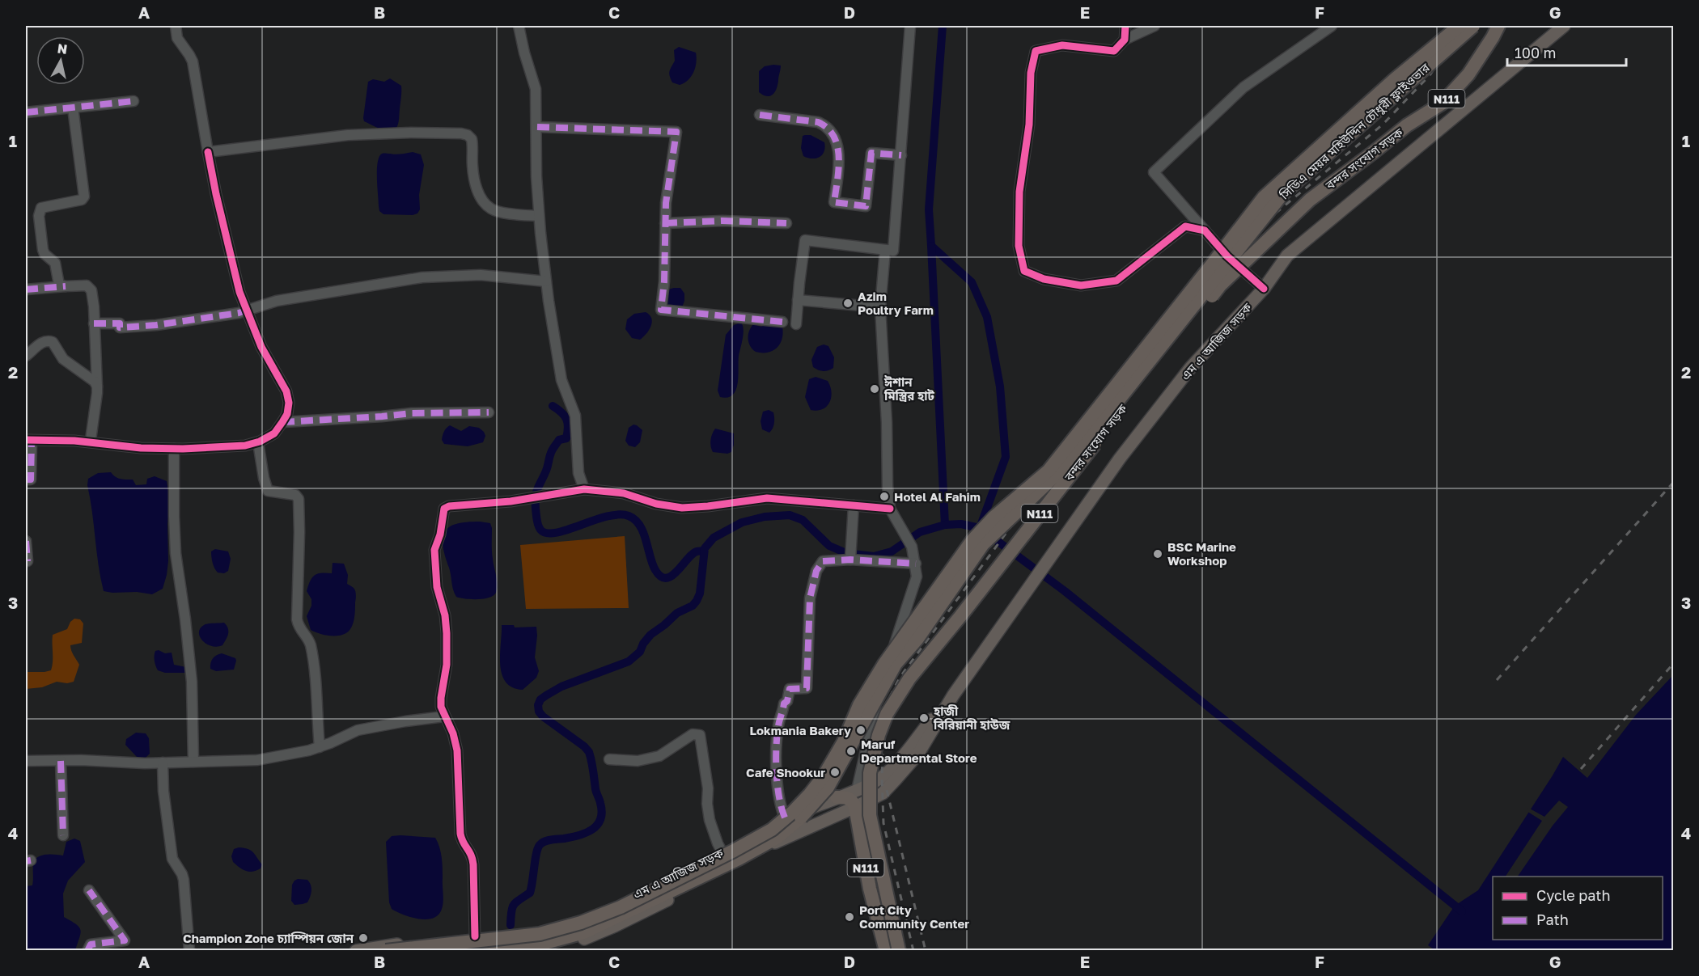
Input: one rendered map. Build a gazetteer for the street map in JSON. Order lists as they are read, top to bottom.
{
  "streets": {
    "highway": ["N111", "সিডিএ মেয়র মহিউদ্দিন চৌধুরী ফ্লাইওভার", "বন্দর সংযোগ সড়ক"],
    "main road": ["এম এ আজিজ সড়ক"]
  },
  "crossings": [
    ["N111", "এম এ আজিজ সড়ক"]
  ],
  "places": [
    "Azim Poultry Farm",
    "ঈশান মিস্ত্রির হাট",
    "Hotel Al Fahim",
    "BSC Marine Workshop",
    "হাজী বিরিয়ানী হাউজ",
    "Lokmania Bakery",
    "Maruf Departmental Store",
    "Cafe Shookur",
    "Port City Community Center",
    "Champion Zone চ্যাম্পিয়ন জোন"
  ],
  "legend": ["Cycle path", "Path"],
  "scale_bar": "100 m",
  "north": "top",
  "grid": {
    "columns": [
      "A",
      "B",
      "C",
      "D",
      "E",
      "F",
      "G"
    ],
    "rows": [
      "1",
      "2",
      "3",
      "4"
    ]
  }
}
